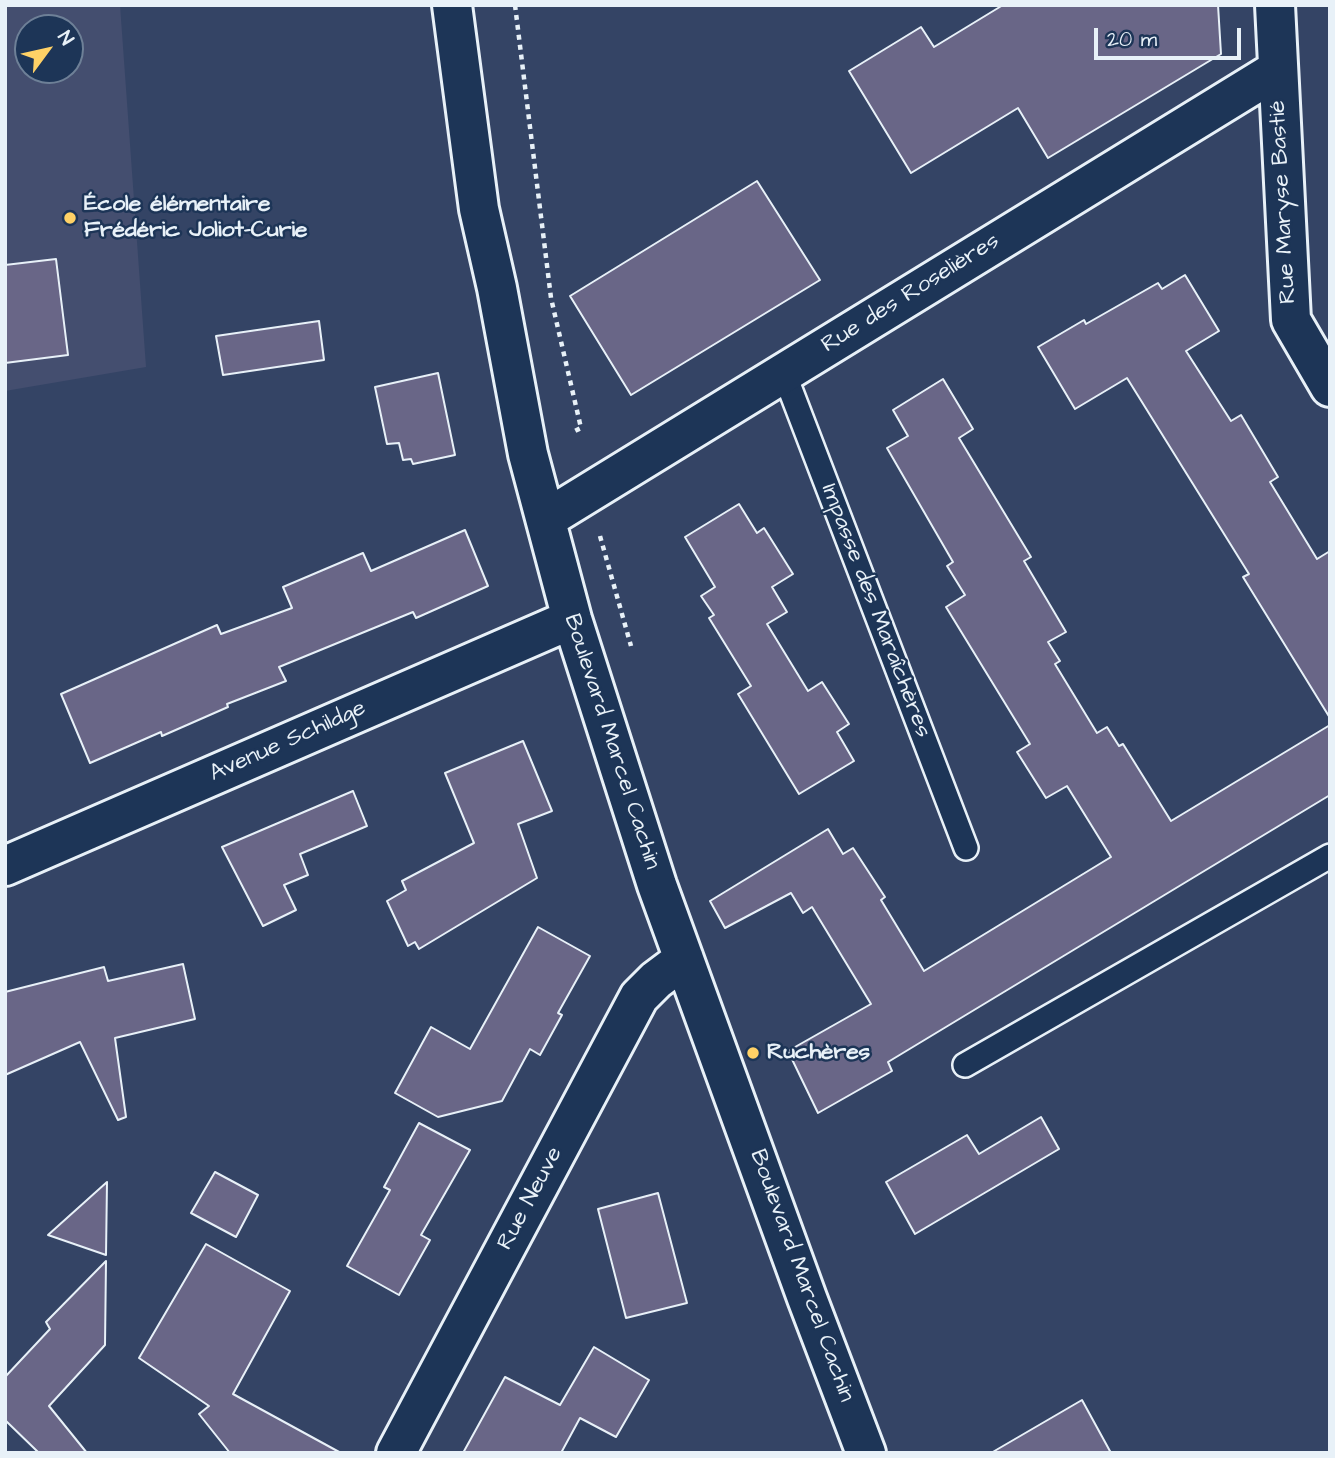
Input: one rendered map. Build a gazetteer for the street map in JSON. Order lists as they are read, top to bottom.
{
  "streets": {
    "street": [
      "Rue Maryse Bastié",
      "Rue des Roselières",
      "Avenue Schildge",
      "Boulevard Marcel Cachin",
      "Rue Neuve"
    ],
    "lane": ["Impasse des Maraîchères"]
  },
  "crossings": [
    ["Rue Maryse Bastié", "Rue des Roselières"],
    ["Rue des Roselières", "Impasse des Maraîchères"],
    ["Rue des Roselières", "Boulevard Marcel Cachin"],
    ["Avenue Schildge", "Boulevard Marcel Cachin"],
    ["Boulevard Marcel Cachin", "Rue Neuve"]
  ],
  "places": ["École élémentaire Frédéric Joliot-Curie", "Ruchères"],
  "scale_bar": "20 m",
  "north": "top right"
}
